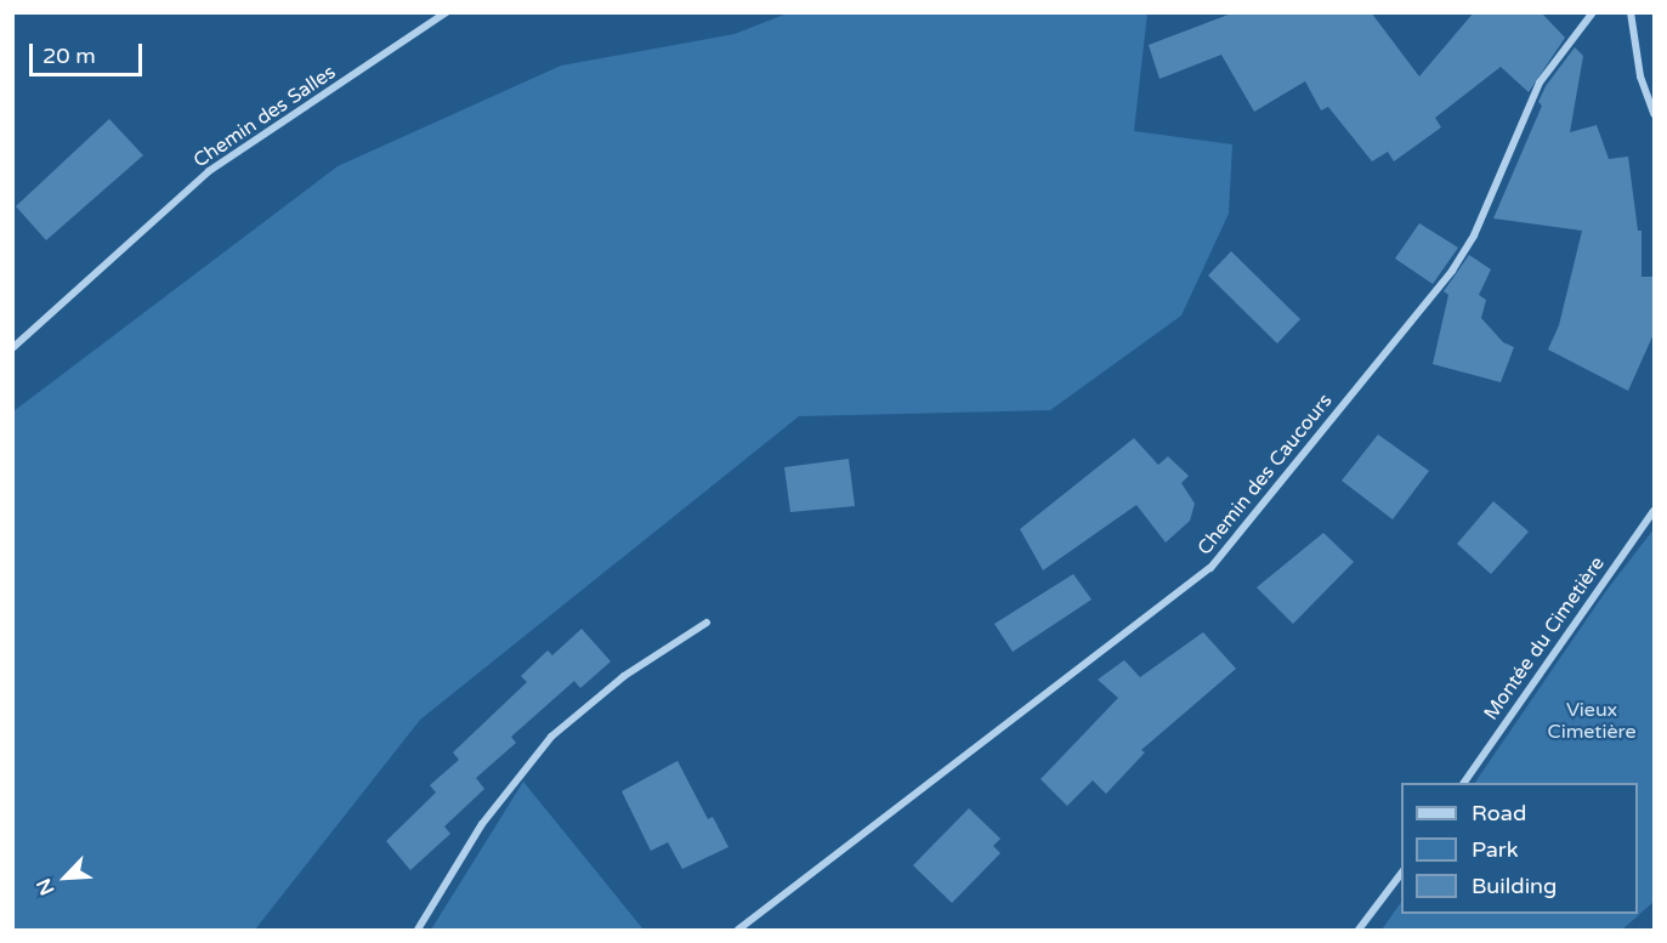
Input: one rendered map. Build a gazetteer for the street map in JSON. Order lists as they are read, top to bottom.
{
  "streets": {
    "street": ["Chemin des Salles", "Chemin des Caucours", "Montée du Cimetière"]
  },
  "parks": ["Vieux Cimetière"],
  "legend": ["Road", "Park", "Building"],
  "scale_bar": "20 m",
  "north": "bottom left"
}
